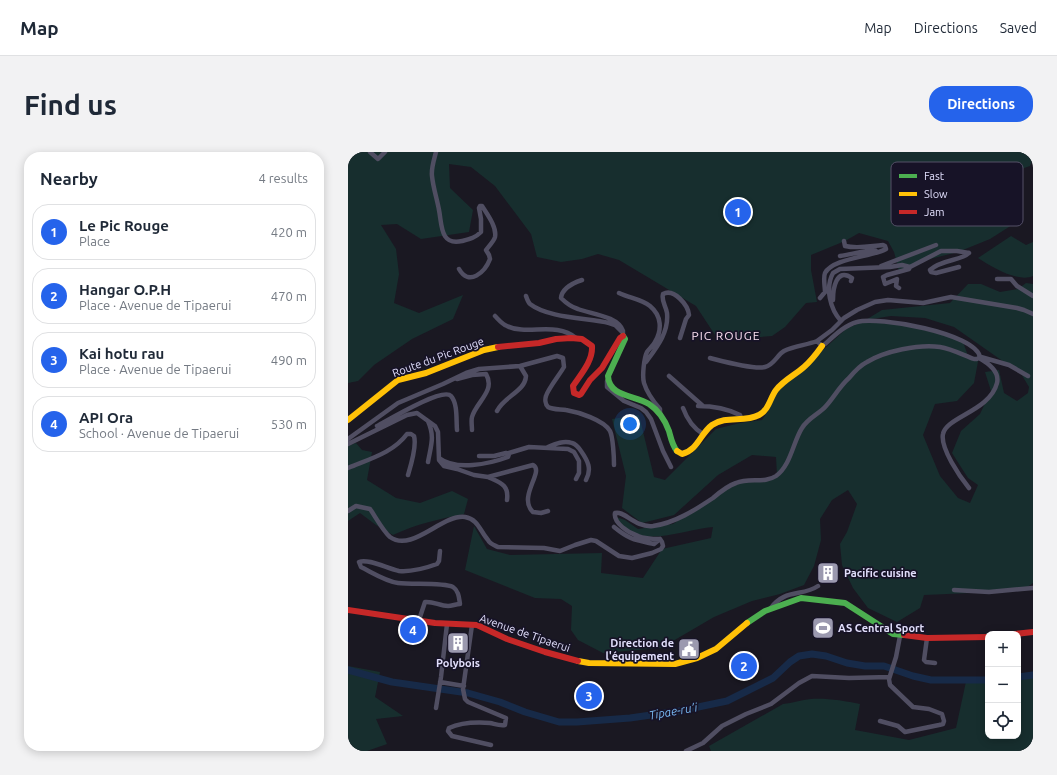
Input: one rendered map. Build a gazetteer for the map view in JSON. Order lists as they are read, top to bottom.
{
  "streets": {
    "street": ["Route du Pic Rouge", "Avenue de Tipaerui"]
  },
  "districts": ["PIC ROUGE"],
  "water": ["Tipae-ru’i"],
  "places": {
    "building": ["Pacific cuisine", "Polybois"],
    "sports": ["AS Central Sport"],
    "public building": ["Direction de l'équipement"]
  },
  "legend": ["Fast", "Slow", "Jam"],
  "page": {
    "header": "Map",
    "nav": ["Map", "Directions", "Saved"],
    "buttons": "Directions",
    "title": "Find us",
    "heading": ["Nearby", "4 results"],
    "pins": [
      "1",
      "4",
      "2",
      "3"
    ],
    "list": [
      {
        "mark": "1",
        "name": "Le Pic Rouge",
        "note": "Place",
        "value": "420 m"
      },
      {
        "mark": "2",
        "name": "Hangar O.P.H",
        "note": "Place · Avenue de Tipaerui",
        "value": "470 m"
      },
      {
        "mark": "3",
        "name": "Kai hotu rau",
        "note": "Place · Avenue de Tipaerui",
        "value": "490 m"
      },
      {
        "mark": "4",
        "name": "API Ora",
        "note": "School · Avenue de Tipaerui",
        "value": "530 m"
      }
    ],
    "map_buttons": ["+", "−"]
  }
}
